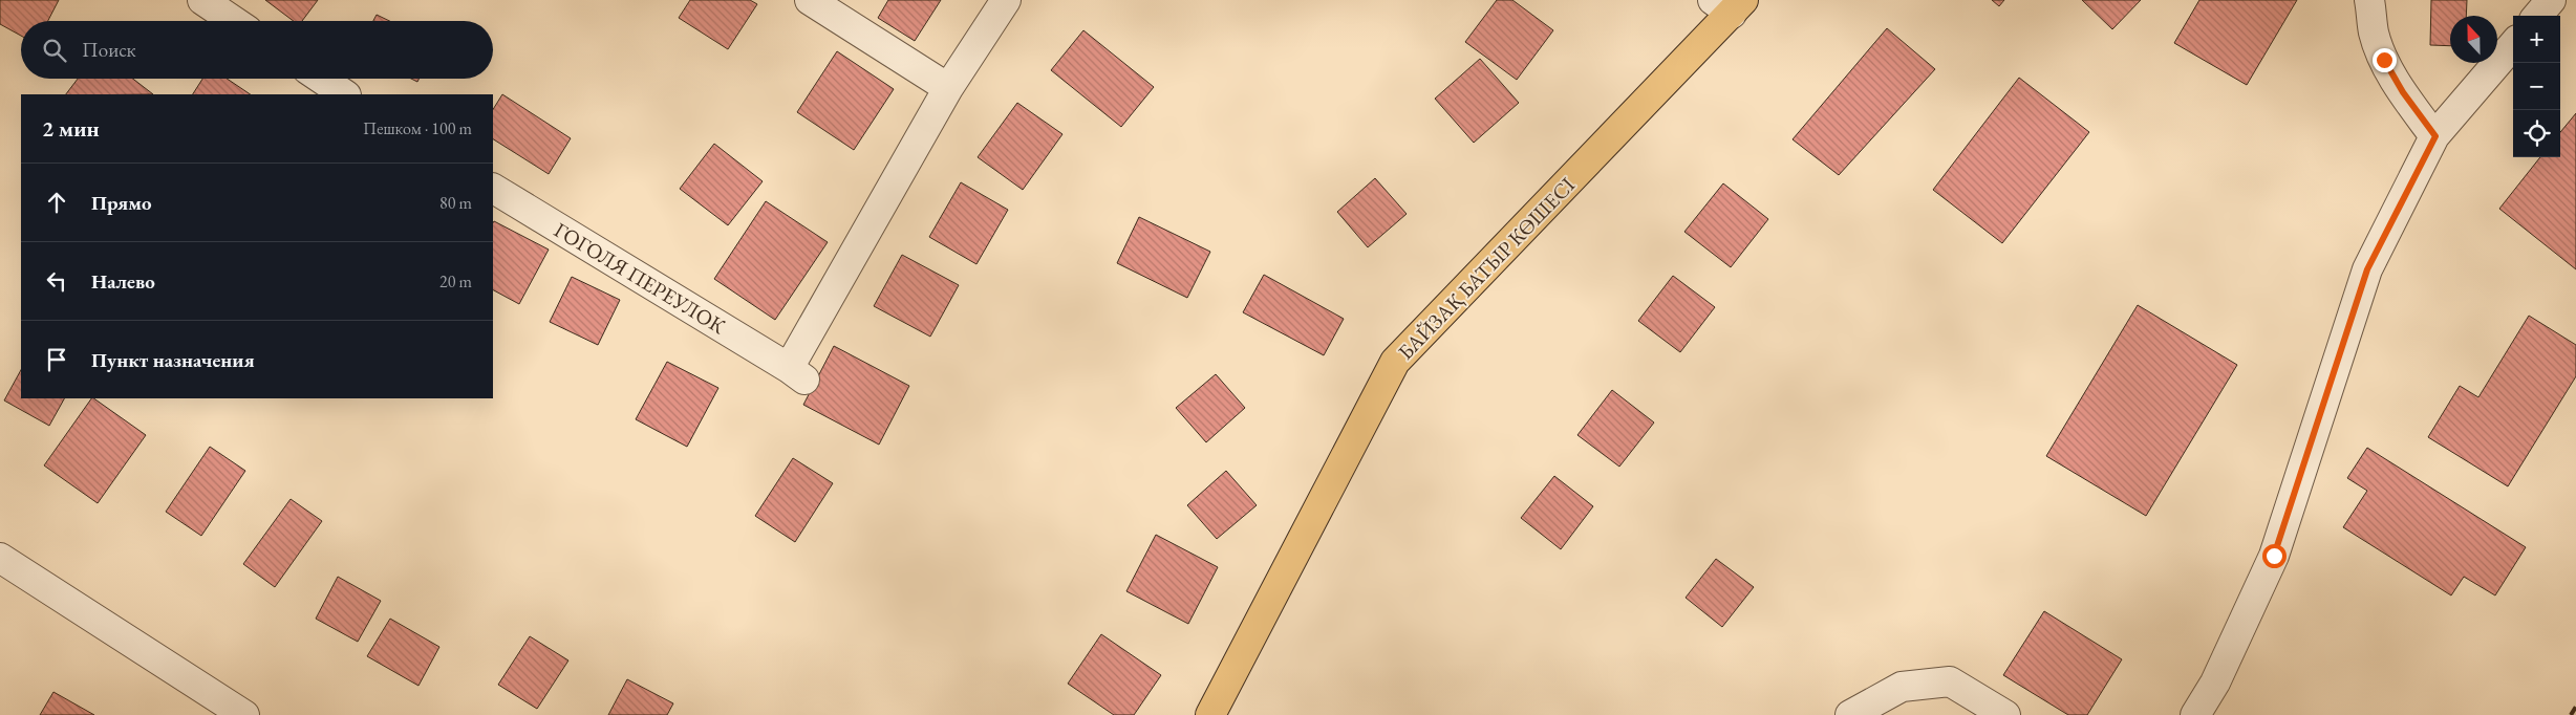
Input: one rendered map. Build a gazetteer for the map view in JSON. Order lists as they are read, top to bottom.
{
  "streets": {
    "main road": ["БАЙЗАҚ БАТЫР КӨШЕСІ"],
    "street": ["ГОГОЛЯ ПЕРЕУЛОК"]
  },
  "north": "top",
  "page": {
    "map_buttons": ["+", "−"],
    "search": "Поиск",
    "heading": ["2 мин", "Пешком · 100 m"],
    "list": [
      ["Прямо", "80 m"],
      ["Налево", "20 m"],
      "Пункт назначения"
    ]
  }
}
